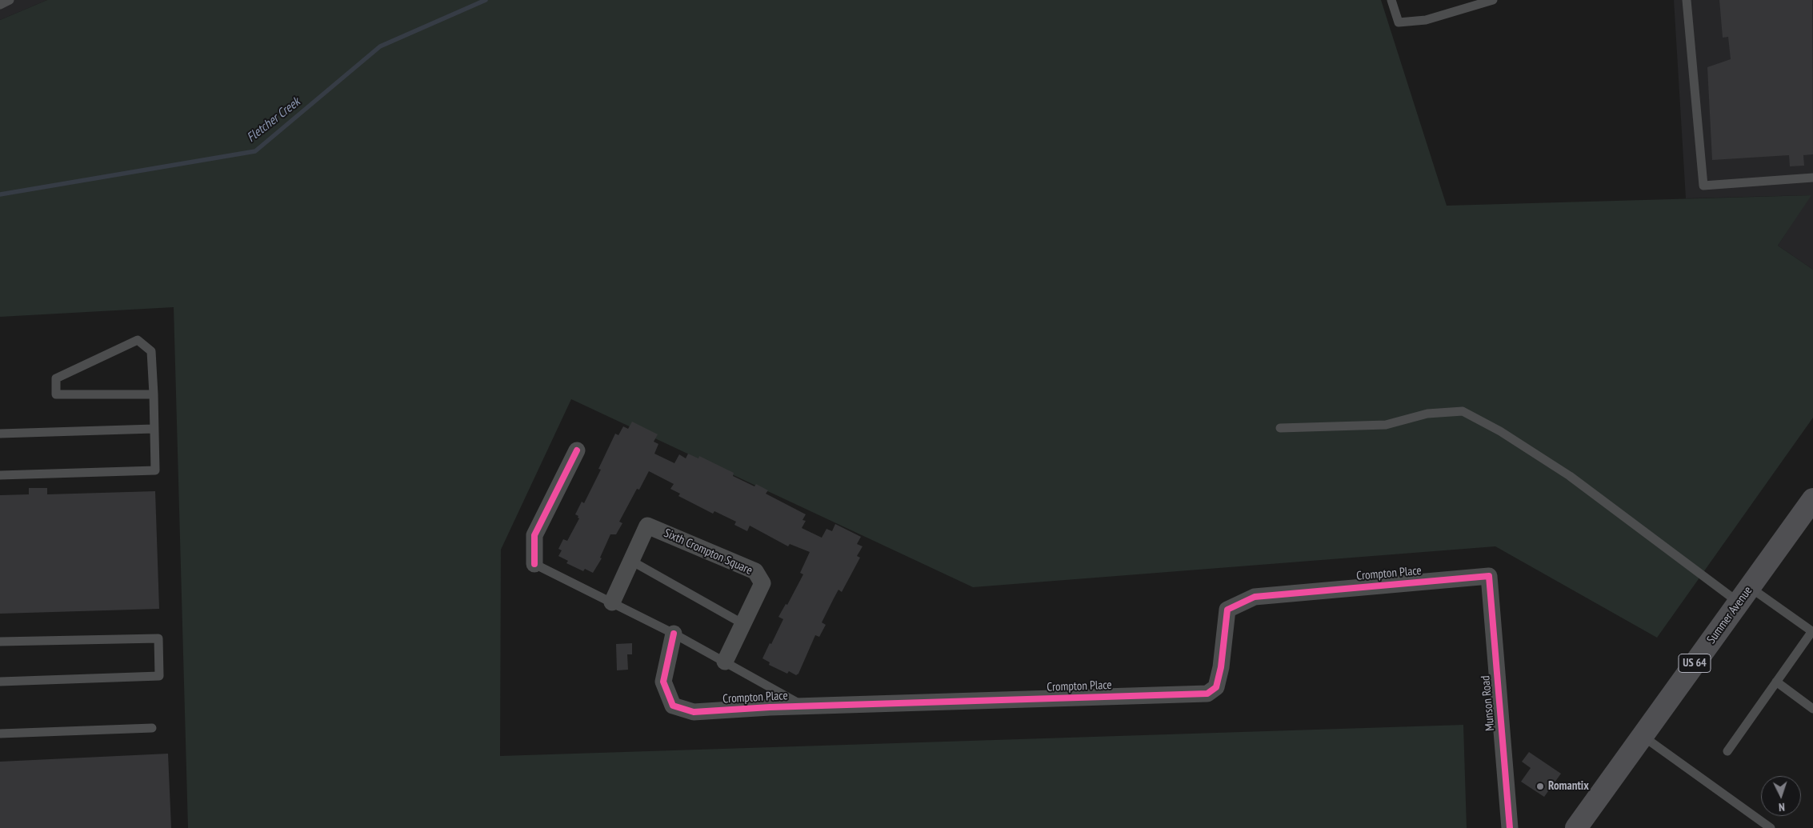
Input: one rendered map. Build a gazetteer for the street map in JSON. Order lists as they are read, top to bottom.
{
  "streets": {
    "main road": ["Summer Avenue", "US 64"],
    "street": ["Sixth Crompton Square", "Crompton Place", "Munson Road"]
  },
  "crossings": [
    ["Crompton Place", "Munson Road"]
  ],
  "water": ["Fletcher Creek"],
  "places": ["Romantix"],
  "north": "bottom"
}
